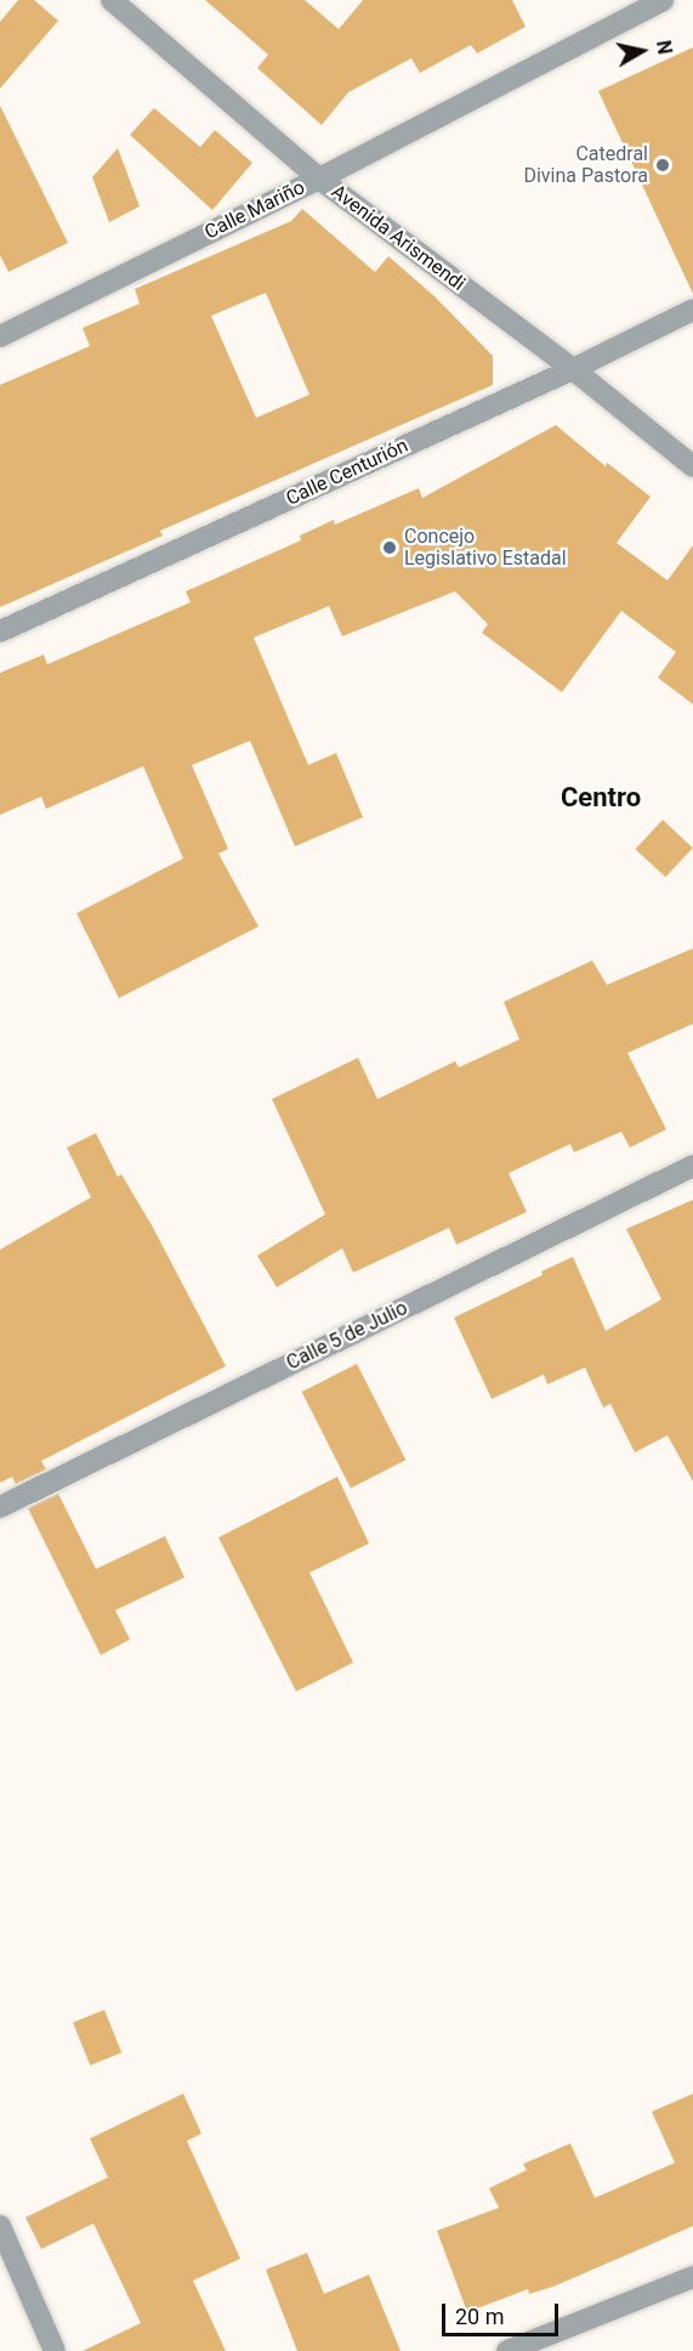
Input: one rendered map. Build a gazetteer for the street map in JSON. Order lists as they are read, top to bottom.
{
  "streets": {
    "street": [
      "Calle Mariño",
      "Avenida Arismendi",
      "Calle Centurión",
      "Calle 5 de Julio"
    ]
  },
  "crossings": [
    ["Calle Mariño", "Avenida Arismendi"],
    ["Avenida Arismendi", "Calle Centurión"]
  ],
  "districts": ["Centro"],
  "places": ["Catedral Divina Pastora", "Concejo Legislativo Estadal"],
  "scale_bar": "20 m",
  "north": "right"
}
